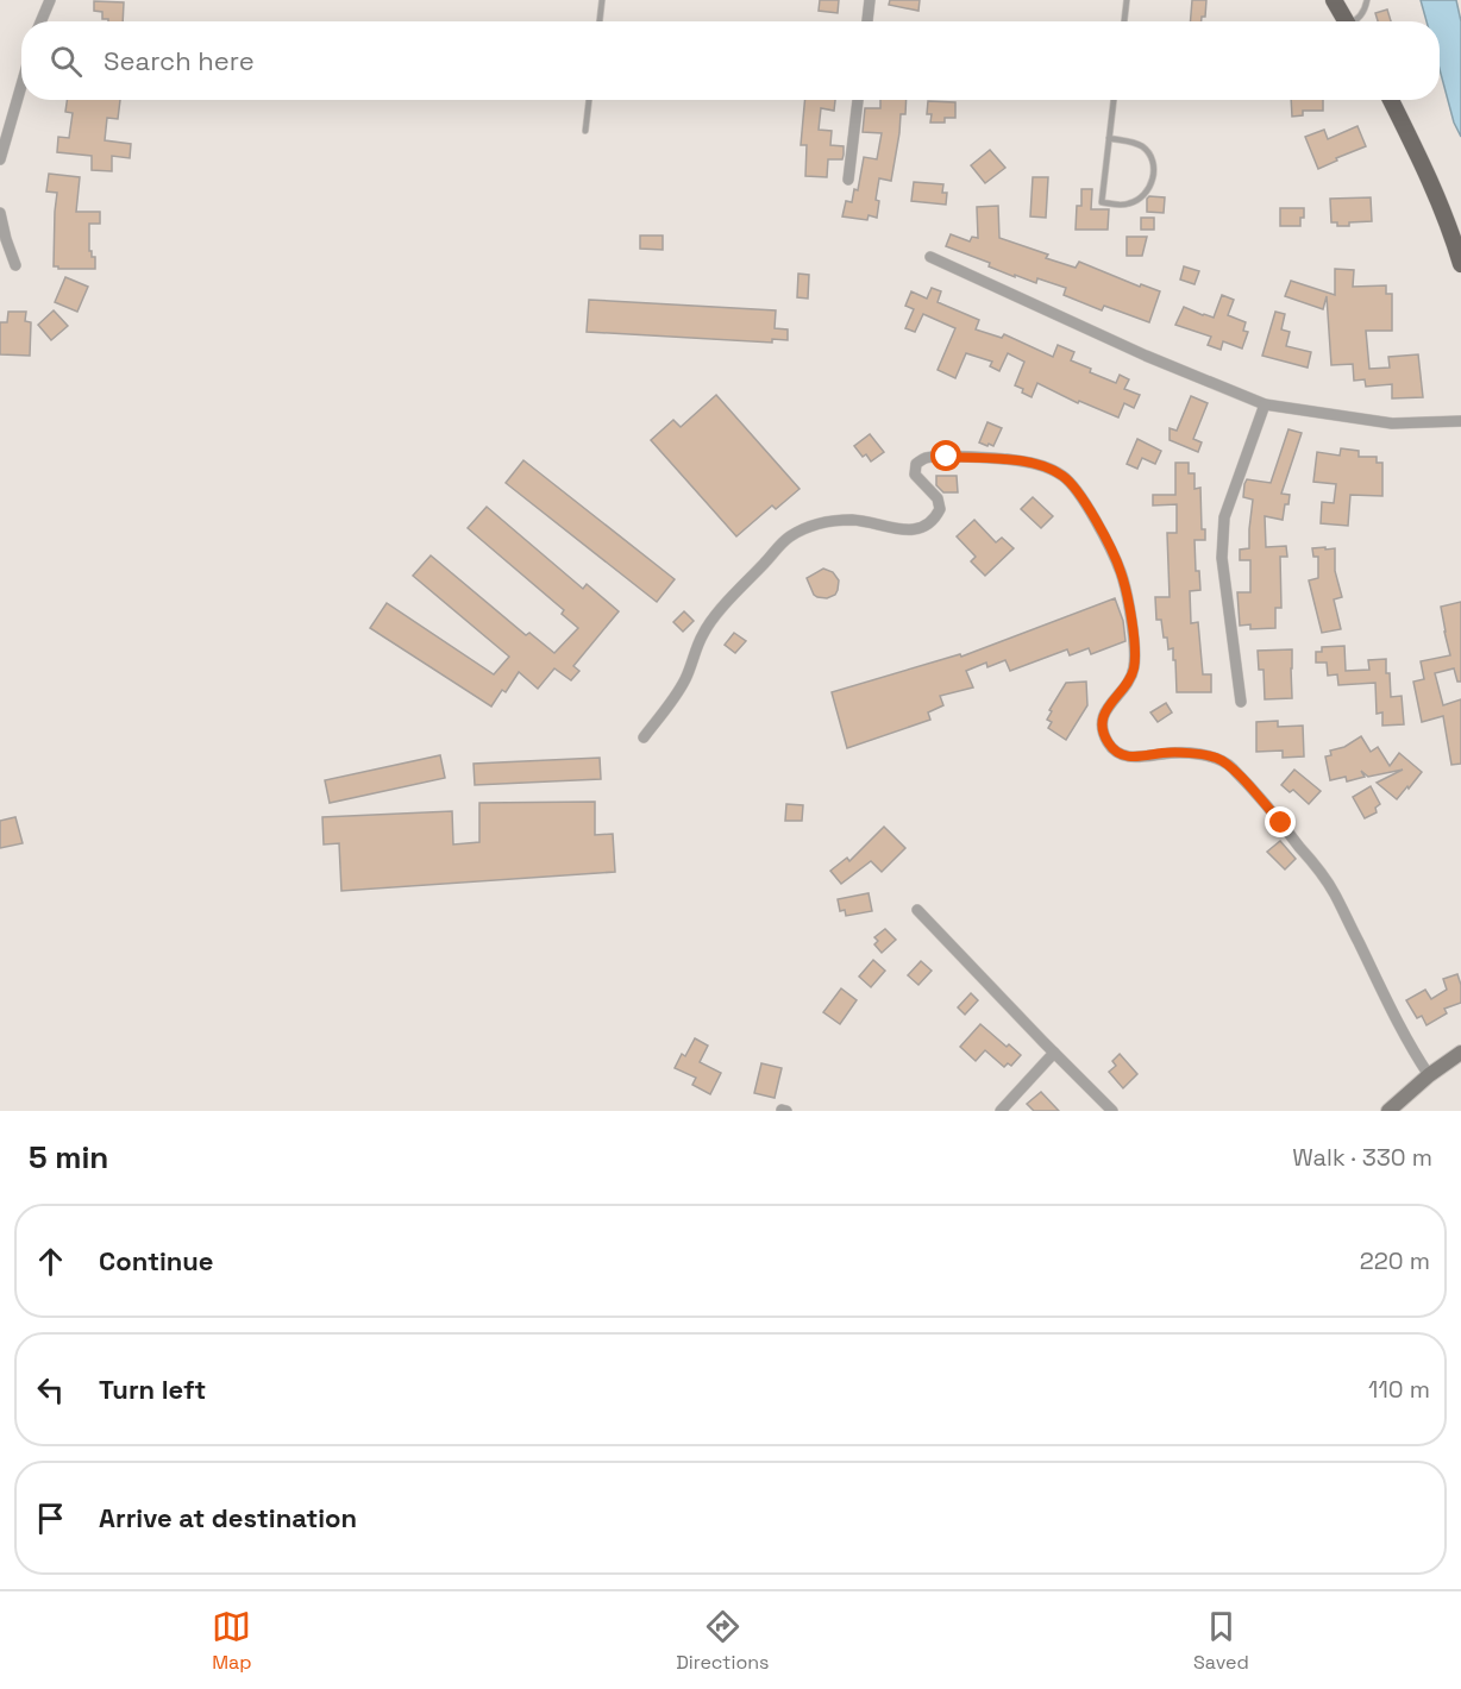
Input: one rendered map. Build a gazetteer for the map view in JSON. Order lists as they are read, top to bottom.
{
  "page": {
    "search": "Search here",
    "heading": ["5 min", "Walk · 330 m"],
    "list": [
      ["Continue", "220 m"],
      ["Turn left", "110 m"],
      "Arrive at destination"
    ],
    "nav": ["Map", "Directions", "Saved"]
  }
}
